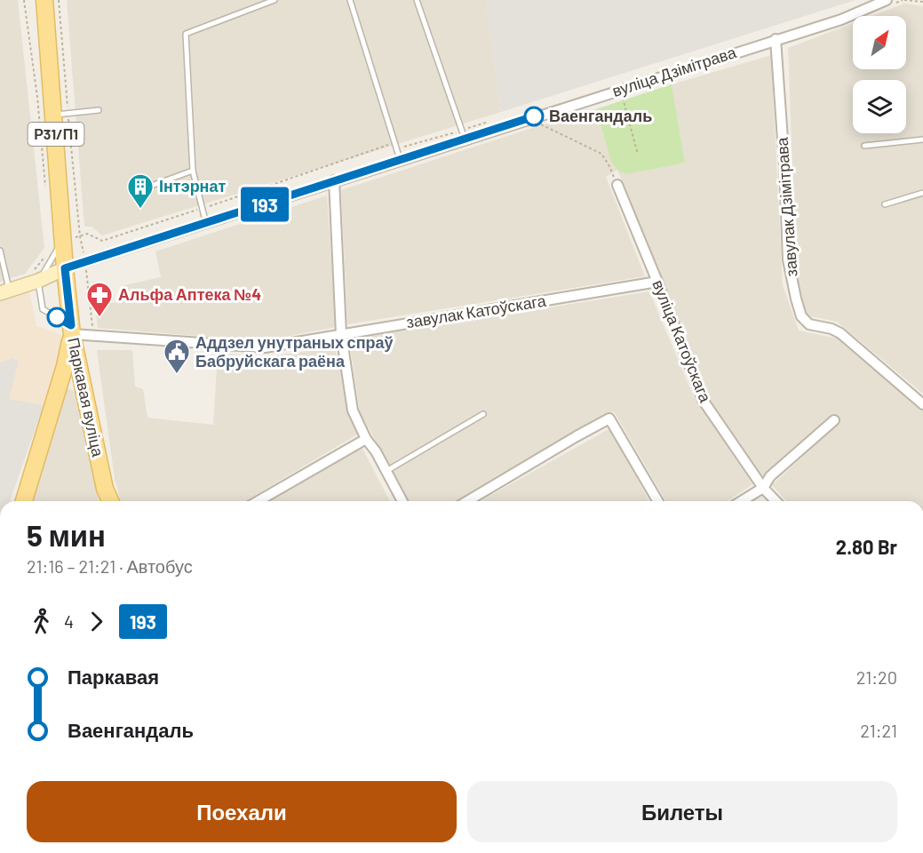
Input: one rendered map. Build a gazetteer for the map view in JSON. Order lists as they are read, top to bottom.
{
  "streets": {
    "main road": ["Р31/П1", "Паркавая вуліца"],
    "street": [
      "вуліца Дзімітрава",
      "завулак Дзімітрава",
      "завулак Катоўскага",
      "вуліца Катоўскага"
    ]
  },
  "crossings": [
    ["вуліца Дзімітрава", "завулак Дзімітрава"],
    ["вуліца Дзімітрава", "Паркавая вуліца"],
    ["Р31/П1", "завулак Катоўскага"],
    ["Р31/П1", "Паркавая вуліца"],
    ["завулак Катоўскага", "вуліца Катоўскага"],
    ["завулак Катоўскага", "Паркавая вуліца"]
  ],
  "places": {
    "other": ["Ваенгандаль"],
    "building": ["Інтэрнат"],
    "pharmacy": ["Альфа Аптека №4"],
    "public building": ["Аддзел унутраных спраў Бабруйскага раёна"]
  },
  "lines": ["bus line 193"],
  "north": "top right",
  "page": {
    "on_map": "193",
    "heading": ["5 мин", "21:16 – 21:21 · Автобус", "2.80 Br"],
    "legs": ["4", "193"],
    "list": [
      {
        "name": "Паркавая",
        "value": "21:20"
      },
      {
        "name": "Ваенгандаль",
        "value": "21:21"
      }
    ],
    "buttons": ["Поехали", "Билеты"]
  }
}
